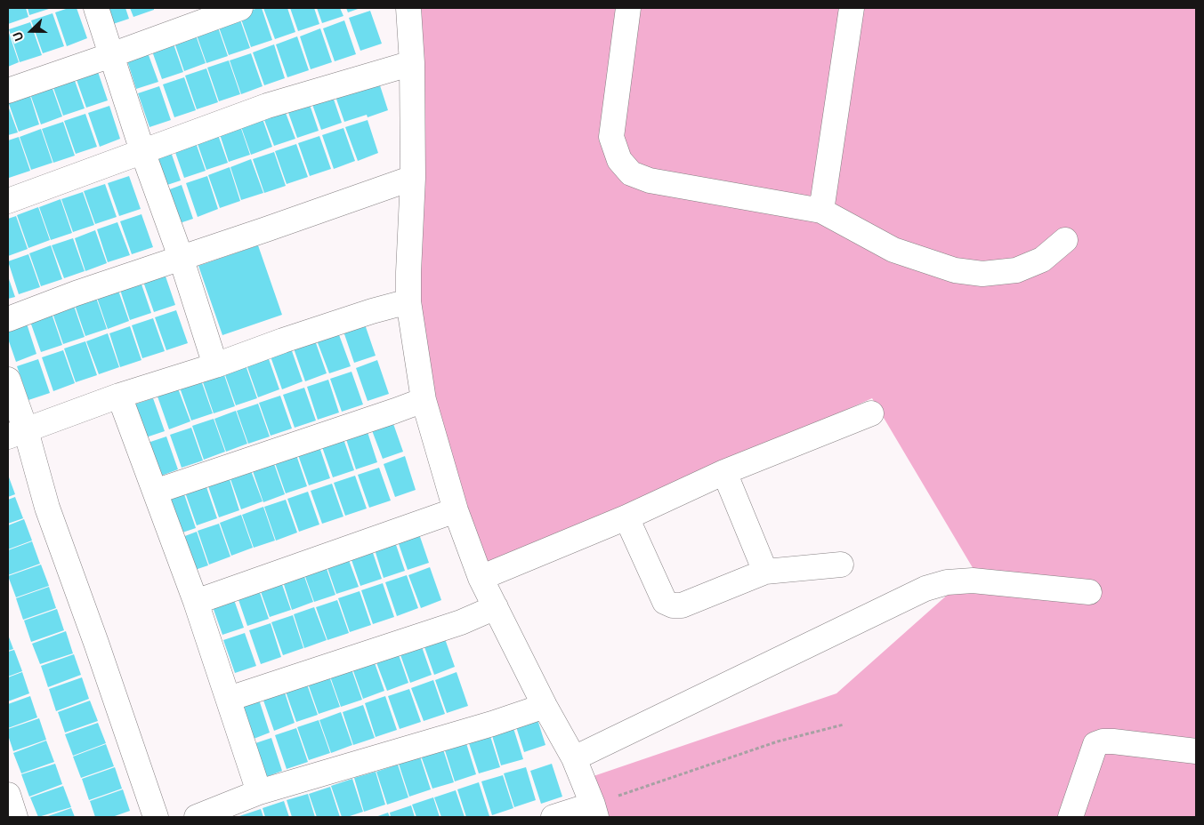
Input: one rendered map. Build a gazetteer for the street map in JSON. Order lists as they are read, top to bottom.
{
  "north": "left"
}
